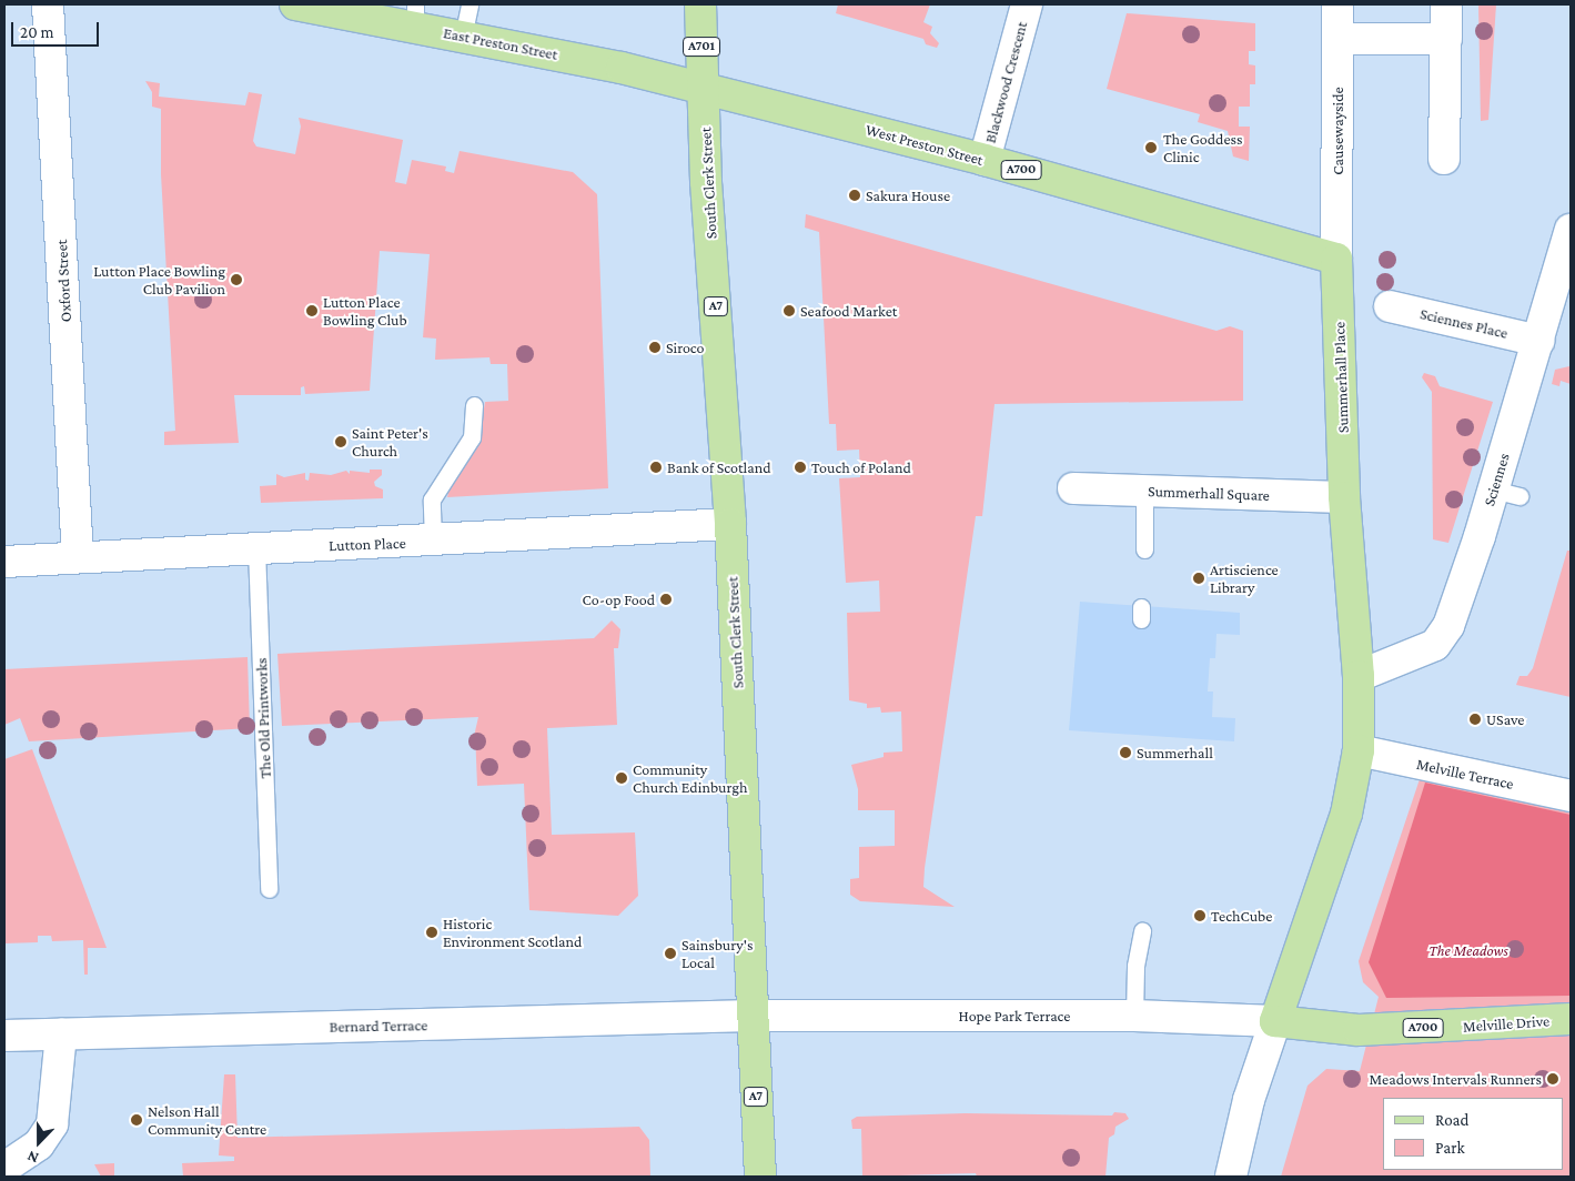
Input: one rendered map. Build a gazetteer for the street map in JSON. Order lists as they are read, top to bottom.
{
  "streets": {
    "main road": [
      "East Preston Street",
      "A701",
      "West Preston Street",
      "A700",
      "South Clerk Street",
      "A7",
      "Summerhall Place",
      "Melville Drive"
    ],
    "street": [
      "Blackwood Crescent",
      "Causewayside",
      "Oxford Street",
      "Sciennes Place",
      "Sciennes",
      "Summerhall Square",
      "Lutton Place",
      "Melville Terrace",
      "Hope Park Terrace",
      "Bernard Terrace"
    ],
    "lane": ["The Old Printworks"]
  },
  "crossings": [
    ["East Preston Street", "A701"],
    ["East Preston Street", "West Preston Street"],
    ["East Preston Street", "South Clerk Street"],
    ["A701", "West Preston Street"],
    ["A701", "South Clerk Street"],
    ["Blackwood Crescent", "West Preston Street"],
    ["Causewayside", "West Preston Street"],
    ["Causewayside", "Summerhall Place"],
    ["West Preston Street", "South Clerk Street"],
    ["West Preston Street", "Summerhall Place"],
    ["South Clerk Street", "Lutton Place"],
    ["South Clerk Street", "Hope Park Terrace"],
    ["South Clerk Street", "Bernard Terrace"],
    ["Oxford Street", "Lutton Place"],
    ["Sciennes Place", "Sciennes"],
    ["Summerhall Place", "Summerhall Square"],
    ["Lutton Place", "The Old Printworks"],
    ["Hope Park Terrace", "Melville Drive"],
    ["Hope Park Terrace", "Bernard Terrace"]
  ],
  "parks": ["The Meadows"],
  "places": [
    "The Goddess Clinic",
    "Sakura House",
    "Lutton Place Bowling Club Pavilion",
    "Lutton Place Bowling Club",
    "Seafood Market",
    "Siroco",
    "Saint Peter's Church",
    "Bank of Scotland",
    "Touch of Poland",
    "Artiscience Library",
    "Co-op Food",
    "USave",
    "Summerhall",
    "Community Church Edinburgh",
    "TechCube",
    "Historic Environment Scotland",
    "Sainsbury's Local",
    "Meadows Intervals Runners",
    "Nelson Hall Community Centre"
  ],
  "legend": ["Road", "Park"],
  "scale_bar": "20 m",
  "north": "bottom"
}
